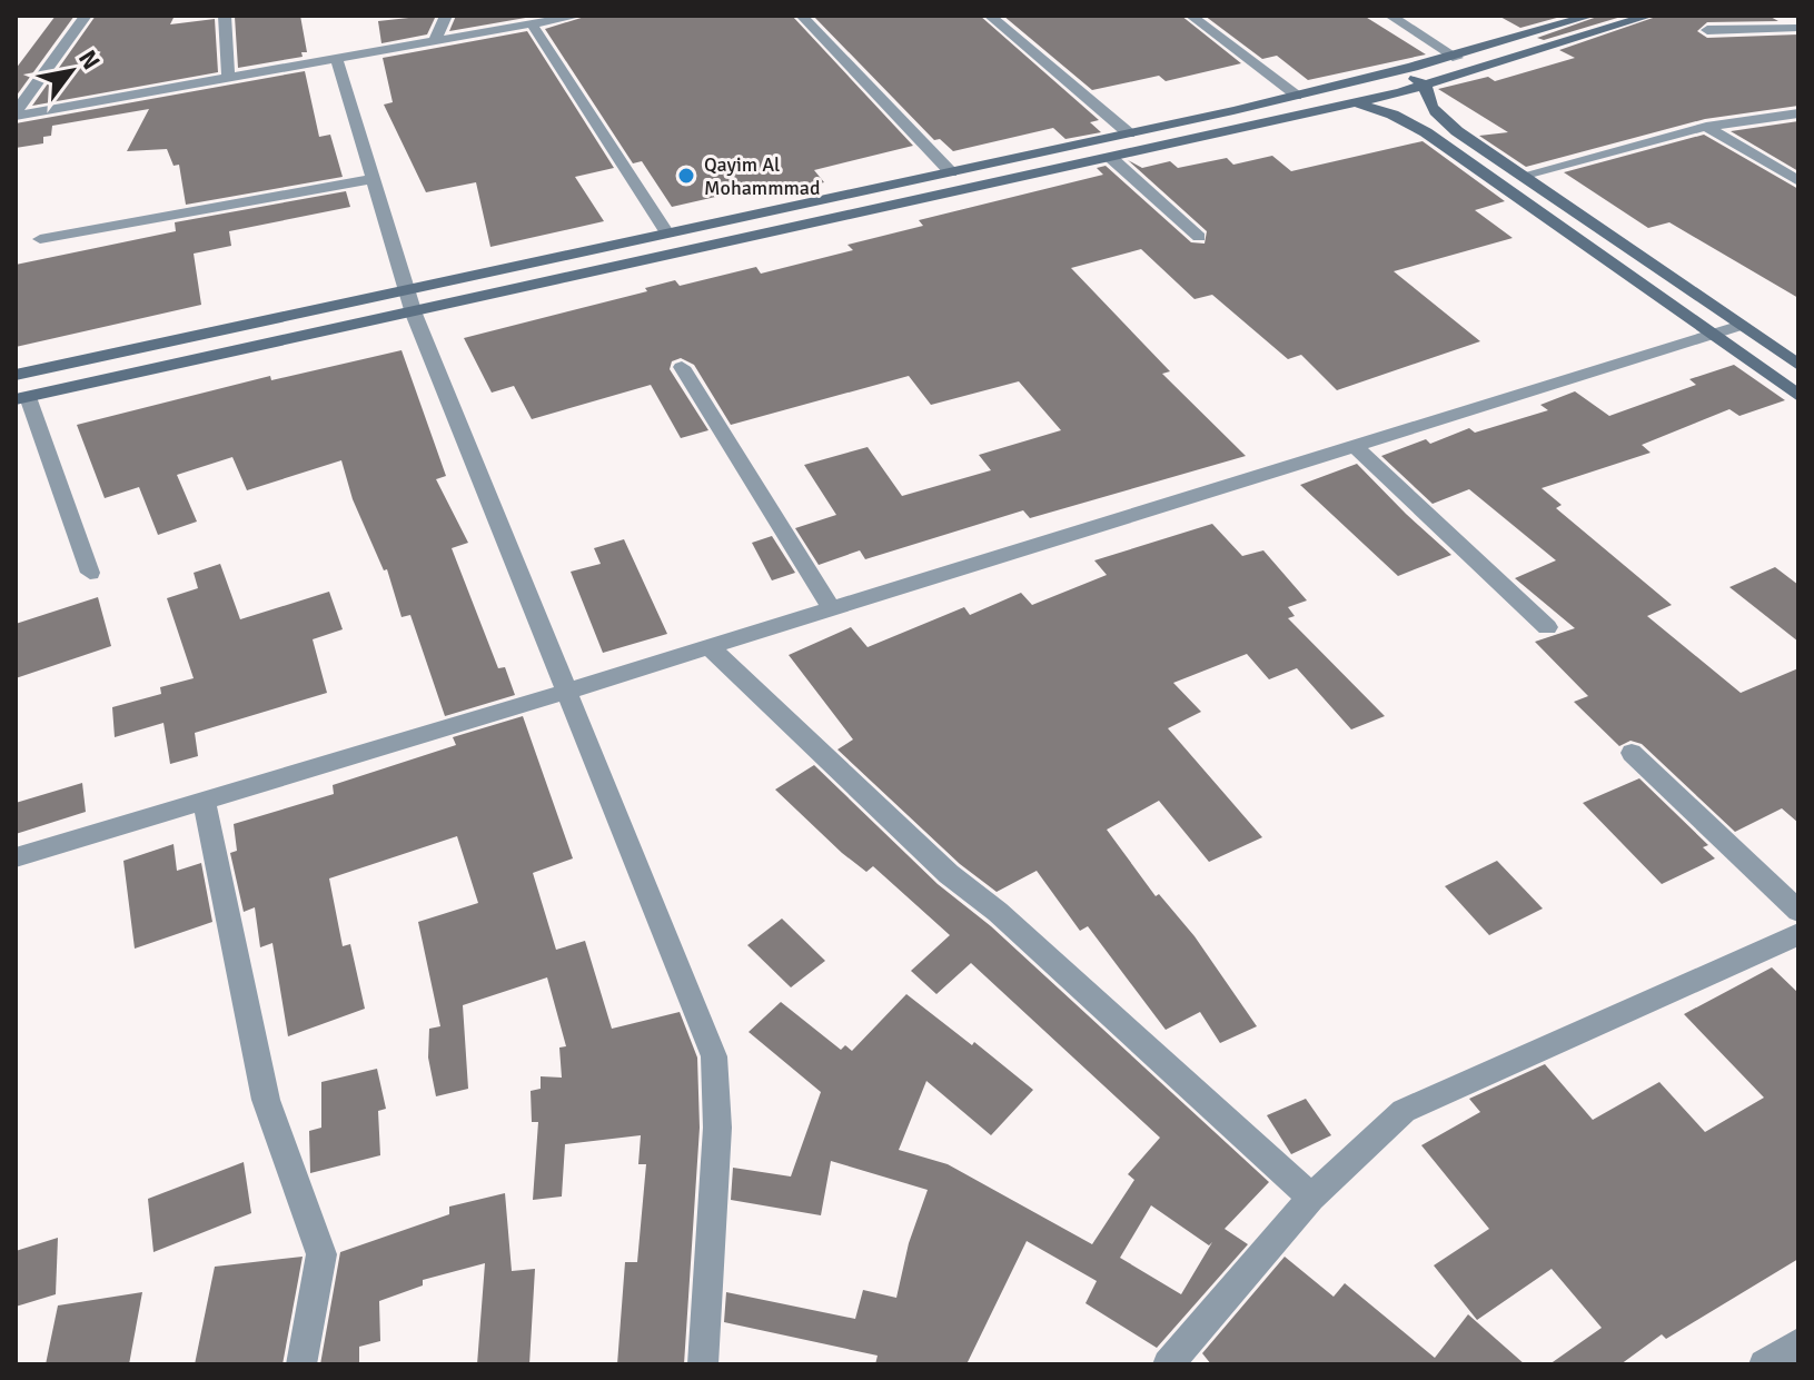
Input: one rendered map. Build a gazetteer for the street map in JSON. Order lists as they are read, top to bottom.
{
  "places": ["Qayim Al Mohammmad"],
  "north": "top right"
}
